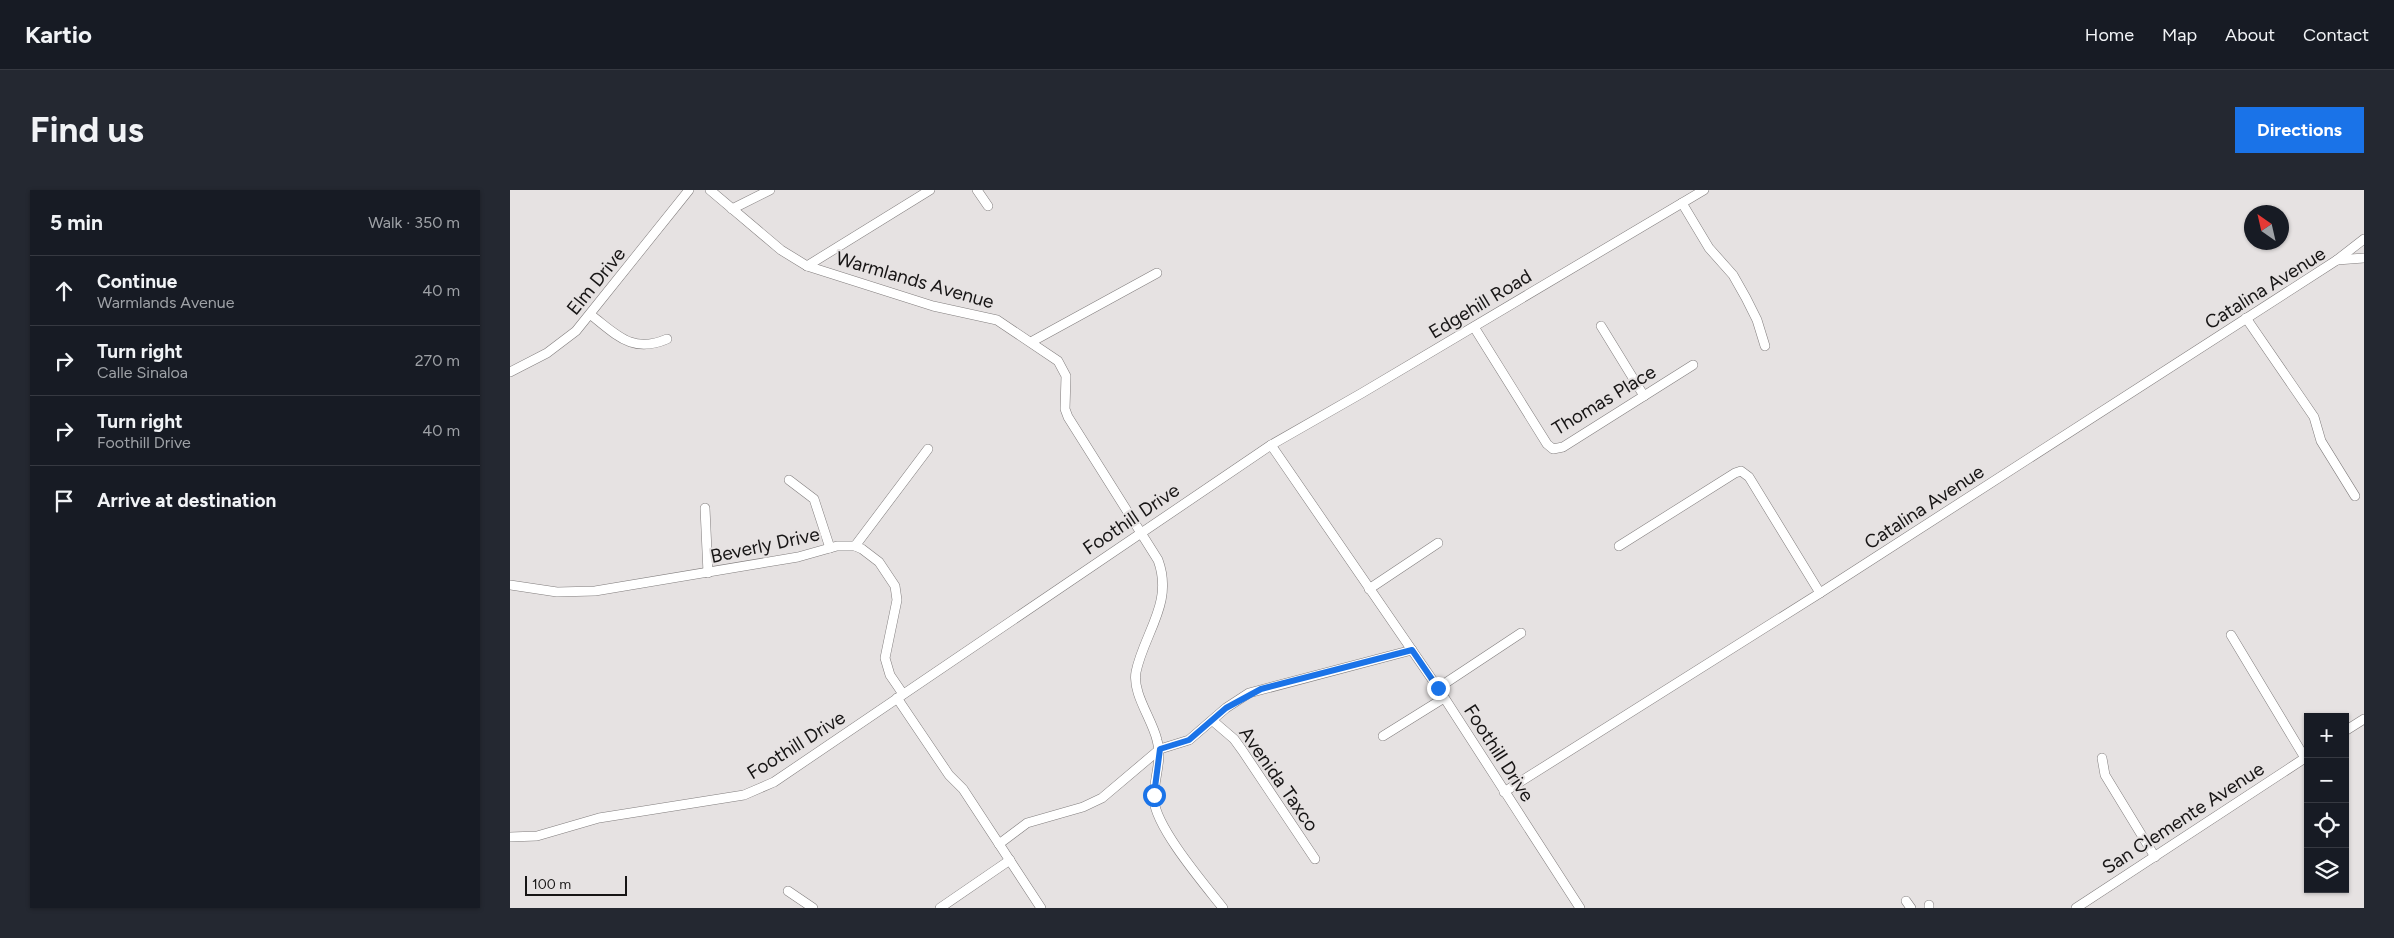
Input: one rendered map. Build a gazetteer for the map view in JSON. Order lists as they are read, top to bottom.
{
  "streets": {
    "street": [
      "Warmlands Avenue",
      "Elm Drive",
      "Catalina Avenue",
      "Edgehill Road",
      "Thomas Place",
      "Foothill Drive",
      "Beverly Drive",
      "Avenida Taxco",
      "San Clemente Avenue"
    ]
  },
  "crossings": [
    ["Warmlands Avenue", "Foothill Drive"],
    ["Catalina Avenue", "Foothill Drive"],
    ["Edgehill Road", "Thomas Place"],
    ["Edgehill Road", "Foothill Drive"]
  ],
  "scale_bar": "100 m",
  "north": "top left",
  "page": {
    "header": "Kartio",
    "nav": [
      "Home",
      "Map",
      "About",
      "Contact"
    ],
    "buttons": "Directions",
    "title": "Find us",
    "heading": ["5 min", "Walk · 350 m"],
    "list": [
      ["Continue", "Warmlands Avenue", "40 m"],
      ["Turn right", "Calle Sinaloa", "270 m"],
      ["Turn right", "Foothill Drive", "40 m"],
      "Arrive at destination"
    ],
    "map_buttons": ["+", "−"],
    "scale": "100 m"
  }
}
